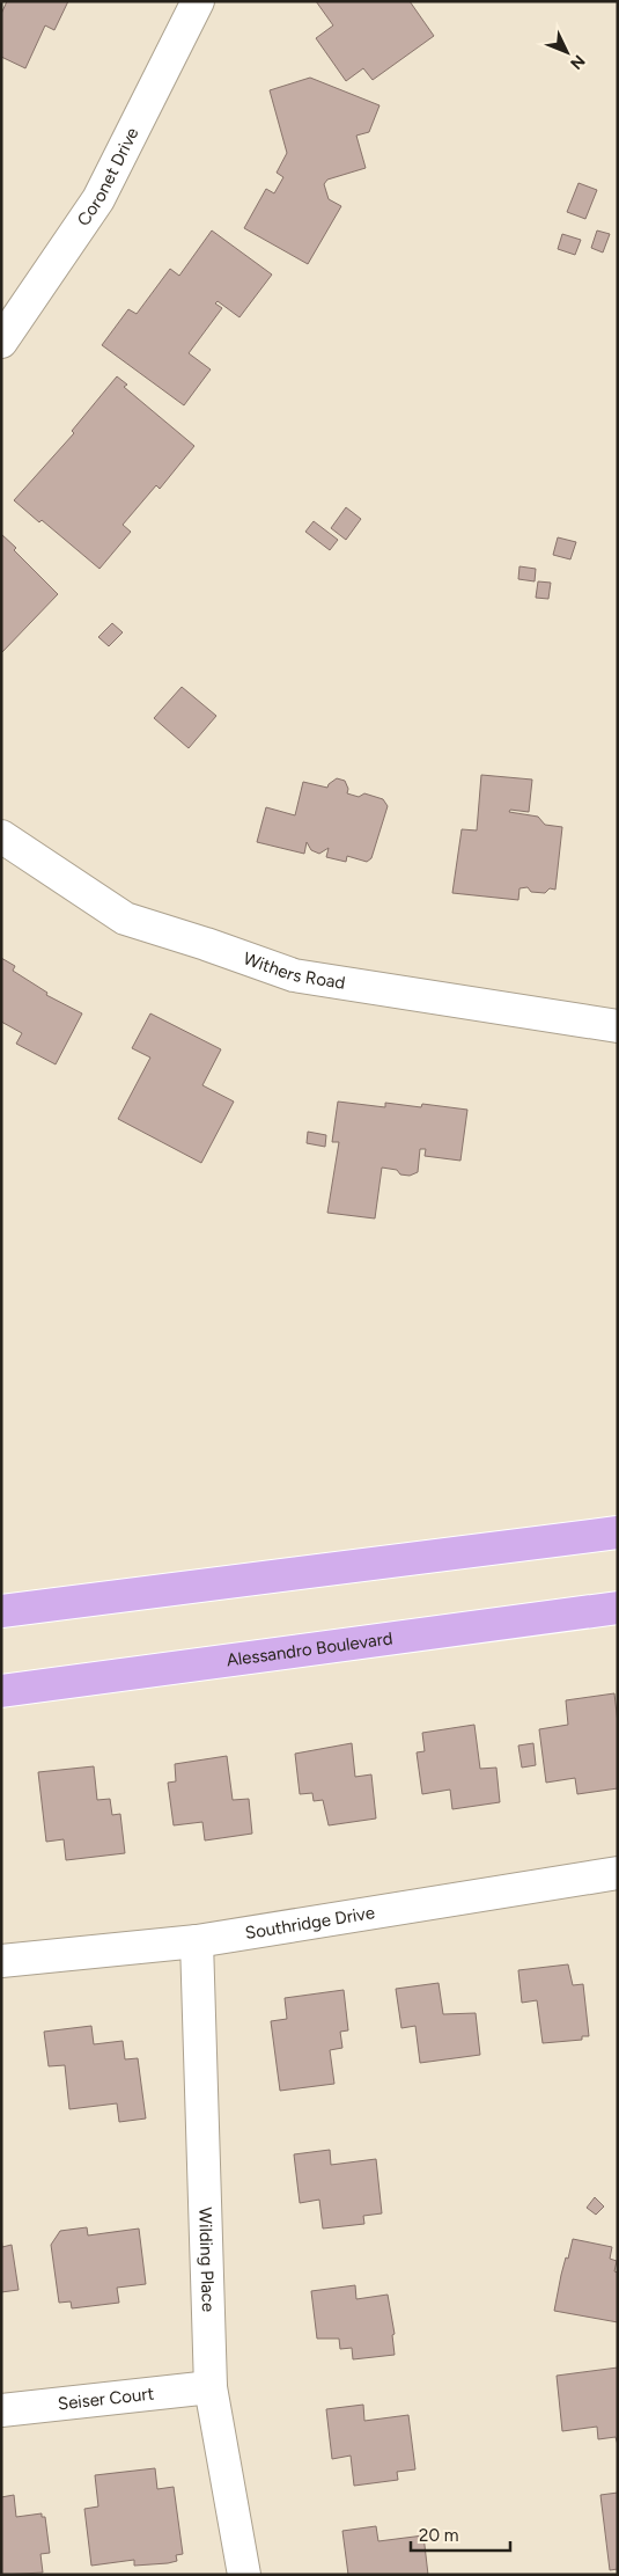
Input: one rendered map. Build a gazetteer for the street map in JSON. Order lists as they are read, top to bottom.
{
  "streets": {
    "main road": ["Alessandro Boulevard"],
    "street": [
      "Coronet Drive",
      "Withers Road",
      "Southridge Drive",
      "Wilding Place",
      "Seiser Court"
    ]
  },
  "crossings": [
    ["Southridge Drive", "Wilding Place"],
    ["Wilding Place", "Seiser Court"]
  ],
  "scale_bar": "20 m",
  "north": "bottom right"
}
